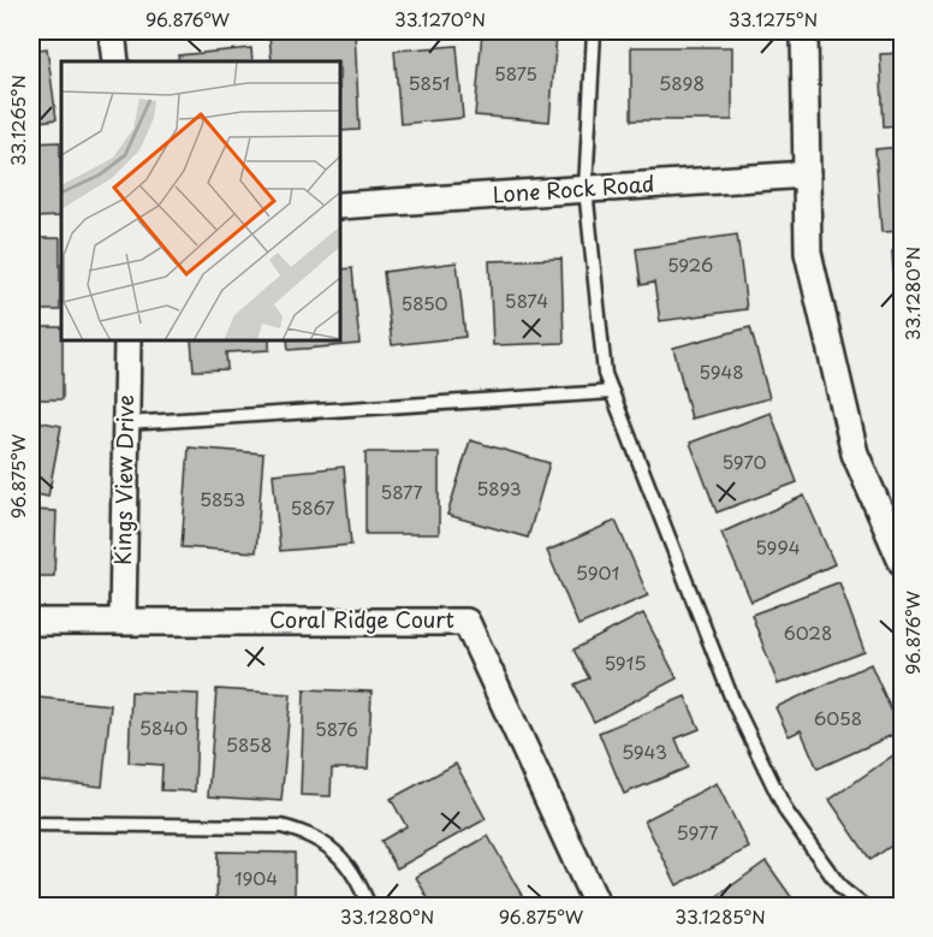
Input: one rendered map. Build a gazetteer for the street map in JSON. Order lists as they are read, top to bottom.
{
  "streets": {
    "street": ["Lone Rock Road", "Kings View Drive", "Coral Ridge Court"]
  },
  "crossings": [
    ["Kings View Drive", "Coral Ridge Court"]
  ],
  "house_numbers": [
    "5875",
    "5851",
    "5898",
    "5926",
    "5874",
    "5850",
    "5948",
    "5970",
    "5893",
    "5877",
    "5853",
    "5867",
    "5994",
    "5901",
    "6028",
    "5915",
    "6058",
    "5840",
    "5876",
    "5858",
    "5943",
    "5977",
    "1904"
  ],
  "coordinates": [
    "96.876°W",
    "33.1270°N",
    "33.1275°N",
    "33.1265°N",
    "33.1280°N",
    "96.875°W",
    "33.1285°N"
  ]
}
